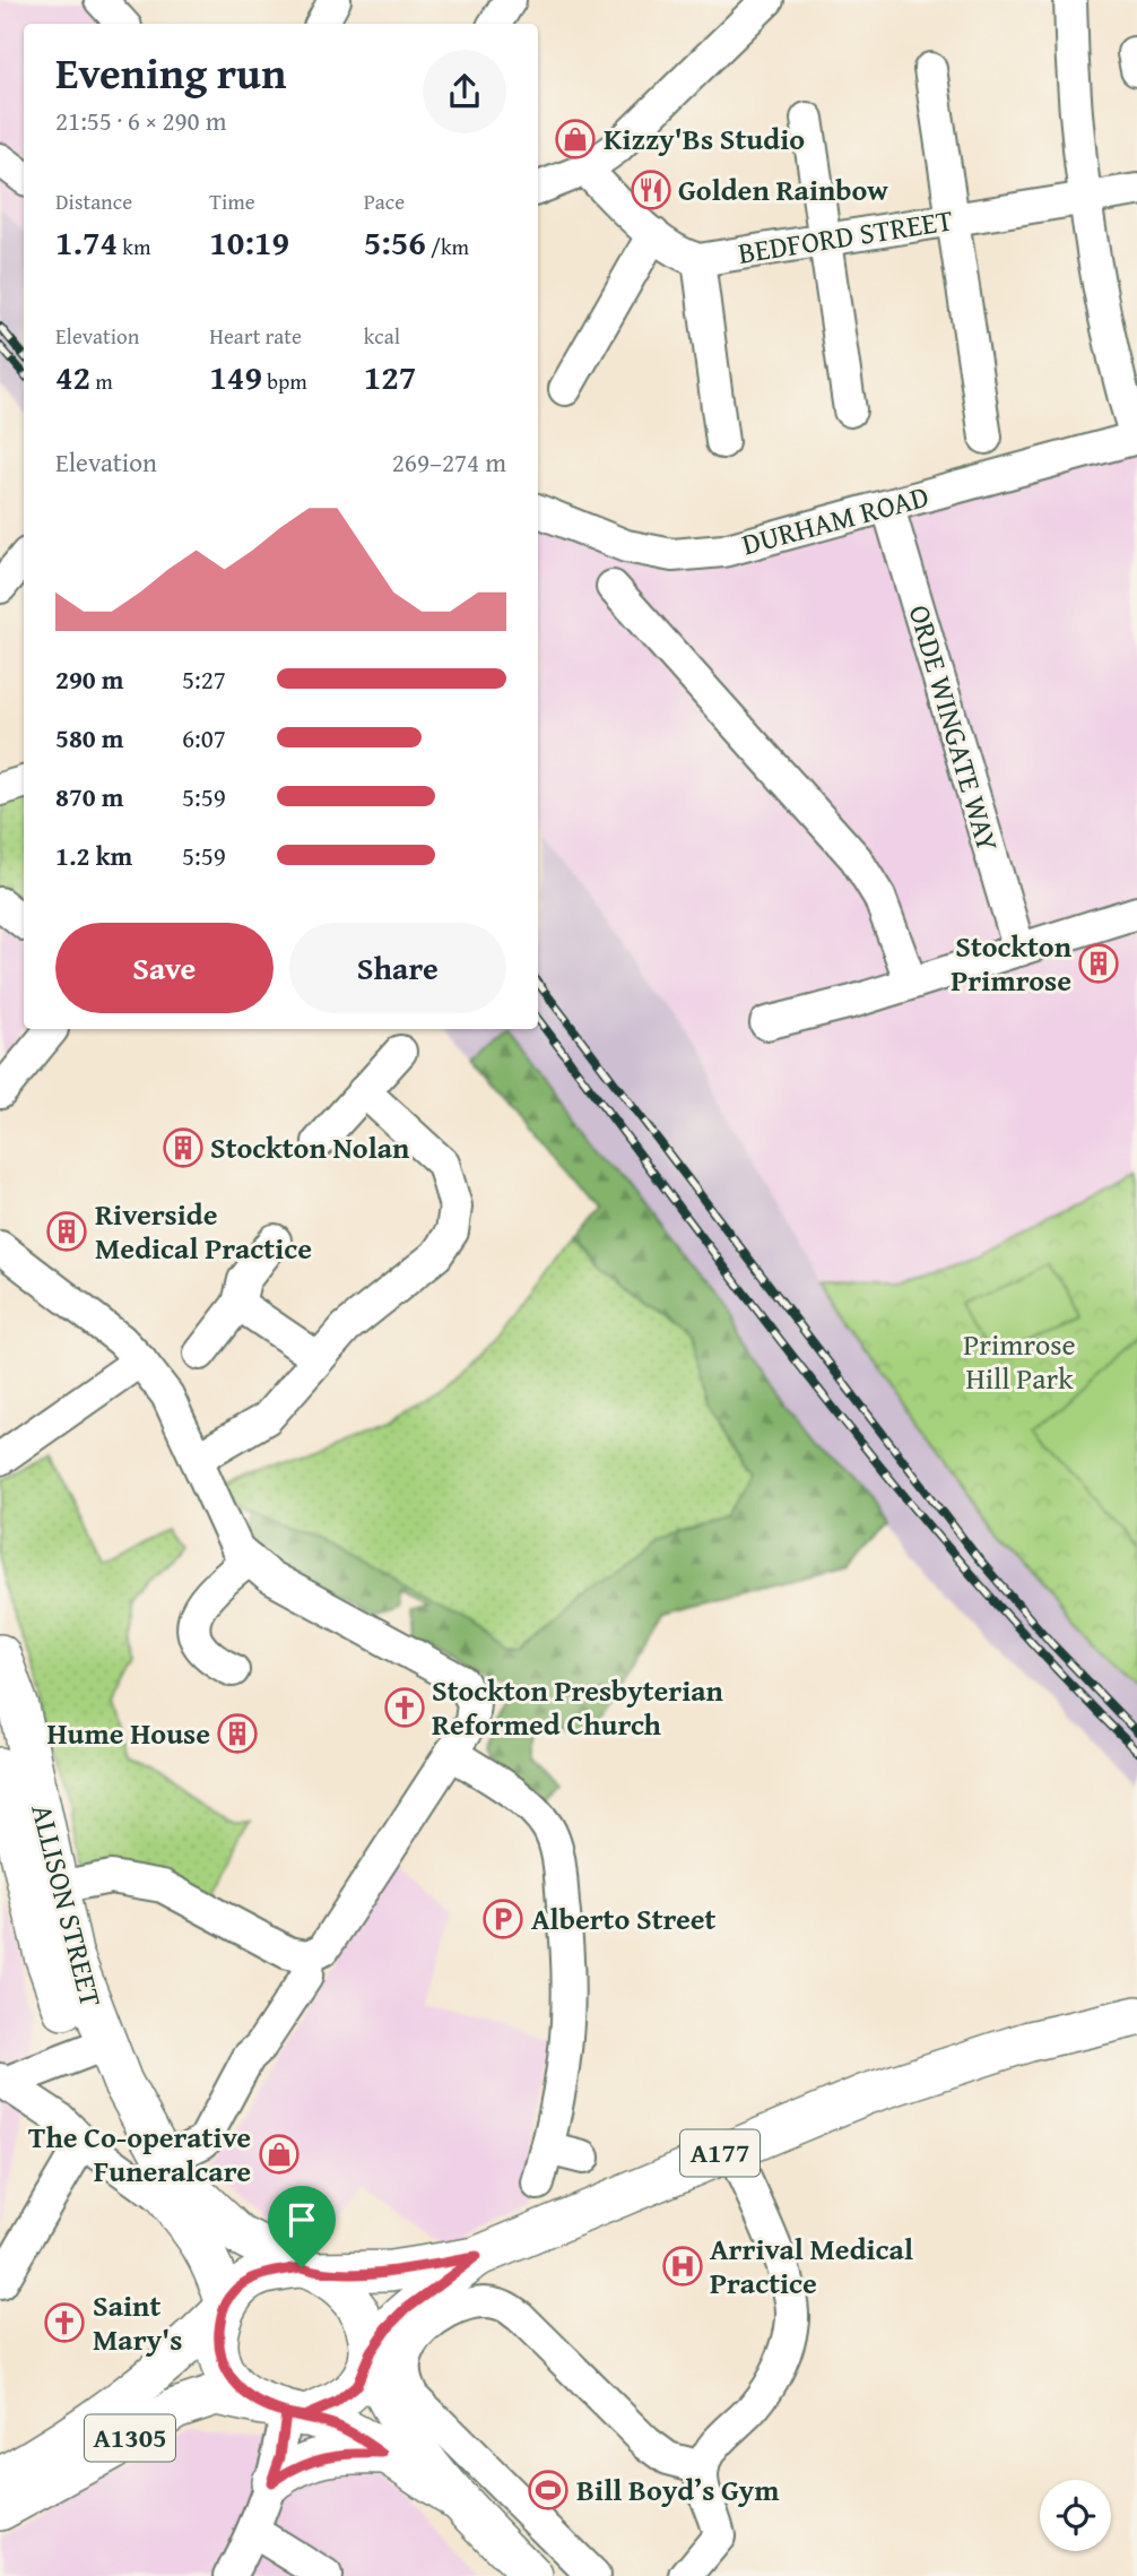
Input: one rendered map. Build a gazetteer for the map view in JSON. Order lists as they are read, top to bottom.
{
  "streets": {
    "main road": ["ALLISON STREET", "A177", "A1305"],
    "street": ["BEDFORD STREET", "DURHAM ROAD", "ORDE WINGATE WAY"]
  },
  "crossings": [
    ["DURHAM ROAD", "ORDE WINGATE WAY"],
    ["ALLISON STREET", "A177"],
    ["ALLISON STREET", "A1305"],
    ["A177", "A1305"]
  ],
  "parks": ["Primrose Hill Park"],
  "places": {
    "shop": ["Kizzy'Bs Studio", "The Co-operative Funeralcare"],
    "restaurant": ["Golden Rainbow"],
    "building": [
      "Stockton Primrose",
      "Stockton Nolan",
      "Riverside Medical Practice",
      "Hume House"
    ],
    "church": ["Stockton Presbyterian Reformed Church", "Saint Mary's"],
    "parking": ["Alberto Street"],
    "hospital": ["Arrival Medical Practice"],
    "sports": ["Bill Boyd’s Gym"]
  },
  "page": {
    "heading": ["Evening run", "21:55 · 6 × 290 m"],
    "stats": [
      ["Distance", "1.74 km"],
      ["Time", "10:19"],
      ["Pace", "5:56 /km"],
      ["Elevation", "42 m"],
      ["Heart rate", "149 bpm"],
      ["kcal", "127"]
    ],
    "chart": ["Elevation", "269–274 m"],
    "list": [
      {
        "name": "290 m",
        "note": "5:27"
      },
      {
        "name": "580 m",
        "note": "6:07"
      },
      {
        "name": "870 m",
        "note": "5:59"
      },
      {
        "name": "1.2 km",
        "note": "5:59"
      }
    ],
    "buttons": ["Save", "Share"]
  }
}
